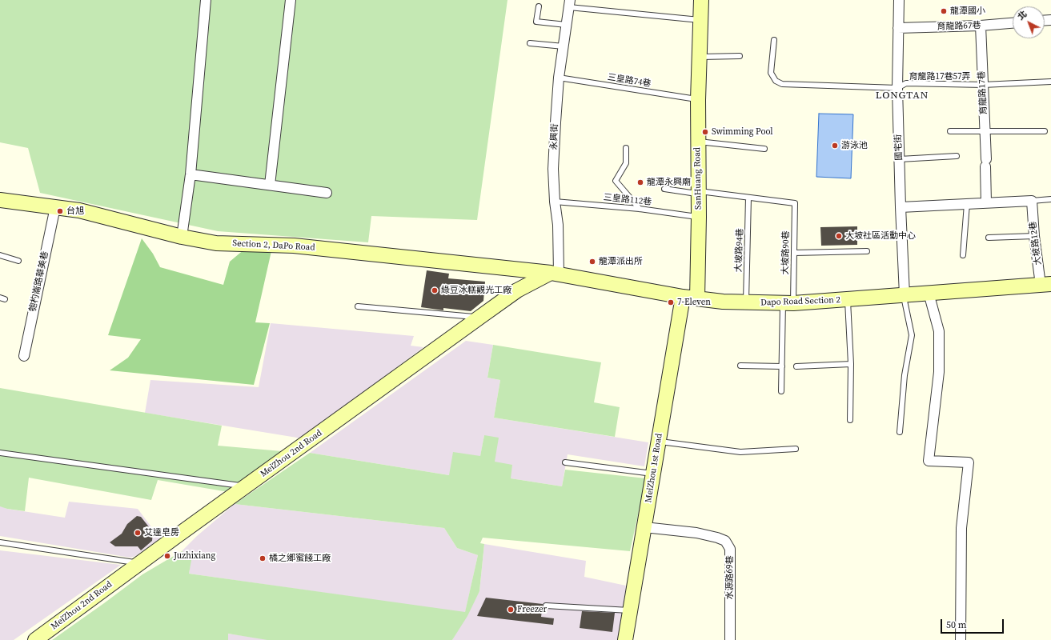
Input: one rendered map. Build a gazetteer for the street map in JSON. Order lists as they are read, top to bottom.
{
  "streets": {
    "street": [
      "育龍路67巷",
      "育龍路17巷",
      "永興街",
      "國宅街",
      "SanHuang Road",
      "大坡路12巷",
      "Section 2, DaPo Road",
      "匏杓崙路華美巷",
      "Dapo Road Section 2",
      "MeiZhou 2nd Road",
      "MeiZhou 1st Road",
      "水源路69巷"
    ],
    "lane": [
      "育龍路17巷57弄",
      "三皇路74巷",
      "三皇路112巷",
      "大坡路94巷",
      "大坡路90巷"
    ]
  },
  "crossings": [
    ["育龍路67巷", "育龍路17巷"],
    ["育龍路67巷", "國宅街"],
    ["育龍路17巷57弄", "育龍路17巷"],
    ["育龍路17巷57弄", "國宅街"],
    ["三皇路74巷", "永興街"],
    ["三皇路74巷", "SanHuang Road"],
    ["永興街", "三皇路112巷"],
    ["永興街", "Section 2, DaPo Road"],
    ["永興街", "Dapo Road Section 2"],
    ["永興街", "MeiZhou 2nd Road"],
    ["國宅街", "Dapo Road Section 2"],
    ["SanHuang Road", "三皇路112巷"],
    ["SanHuang Road", "Dapo Road Section 2"],
    ["大坡路12巷", "Dapo Road Section 2"],
    ["Section 2, DaPo Road", "匏杓崙路華美巷"],
    ["Section 2, DaPo Road", "Dapo Road Section 2"],
    ["Section 2, DaPo Road", "MeiZhou 2nd Road"],
    ["大坡路94巷", "大坡路90巷"],
    ["大坡路94巷", "Dapo Road Section 2"],
    ["大坡路90巷", "Dapo Road Section 2"],
    ["Dapo Road Section 2", "MeiZhou 2nd Road"],
    ["Dapo Road Section 2", "MeiZhou 1st Road"],
    ["MeiZhou 1st Road", "水源路69巷"]
  ],
  "districts": ["LONGTAN"],
  "places": [
    "龍潭國小",
    "Swimming Pool",
    "游泳池",
    "龍潭永興廟",
    "台旭",
    "大坡社區活動中心",
    "龍潭派出所",
    "綠豆冰糕觀光工廠",
    "7-Eleven",
    "艾達皂房",
    "Juzhixiang",
    "橘之鄉蜜餞工廠",
    "Freezer"
  ],
  "scale_bar": "50 m",
  "north": "top left"
}
